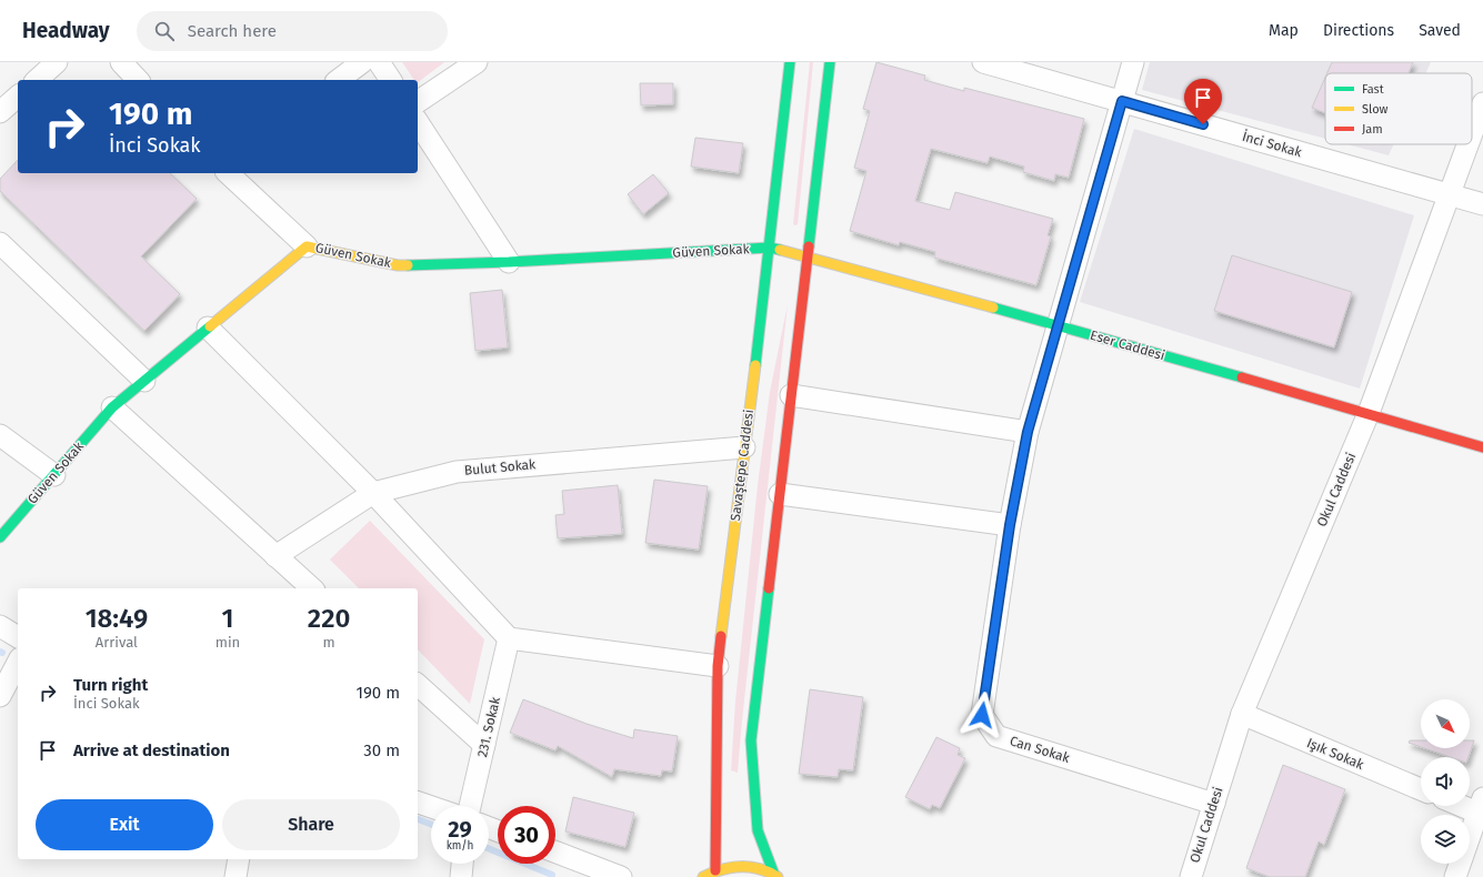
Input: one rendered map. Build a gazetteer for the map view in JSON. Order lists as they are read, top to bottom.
{
  "streets": {
    "main road": ["Güven Sokak", "Eser Caddesi", "Savaştepe Caddesi"],
    "street": [
      "İnci Sokak",
      "Bulut Sokak",
      "Okul Caddesi",
      "231. Sokak",
      "Can Sokak",
      "Işık Sokak"
    ]
  },
  "crossings": [
    ["İnci Sokak", "Okul Caddesi"],
    ["İnci Sokak", "Can Sokak"],
    ["Güven Sokak", "Eser Caddesi"],
    ["Güven Sokak", "Savaştepe Caddesi"],
    ["Eser Caddesi", "Savaştepe Caddesi"],
    ["Eser Caddesi", "Okul Caddesi"],
    ["Eser Caddesi", "Can Sokak"],
    ["Savaştepe Caddesi", "Bulut Sokak"],
    ["Okul Caddesi", "Can Sokak"],
    ["Okul Caddesi", "Işık Sokak"]
  ],
  "legend": ["Fast", "Slow", "Jam"],
  "north": "bottom right",
  "page": {
    "header": "Headway",
    "search": "Search here",
    "nav": ["Map", "Directions", "Saved"],
    "turn": ["190 m", "İnci Sokak"],
    "eta": [
      "18:49",
      "Arrival",
      "1",
      "min",
      "220",
      "m"
    ],
    "list": [
      {
        "name": "Turn right",
        "note": "İnci Sokak",
        "value": "190 m"
      },
      {
        "name": "Arrive at destination",
        "value": "30 m"
      }
    ],
    "buttons": ["Exit", "Share"],
    "speed": "29 km/h",
    "limit": "30"
  }
}
